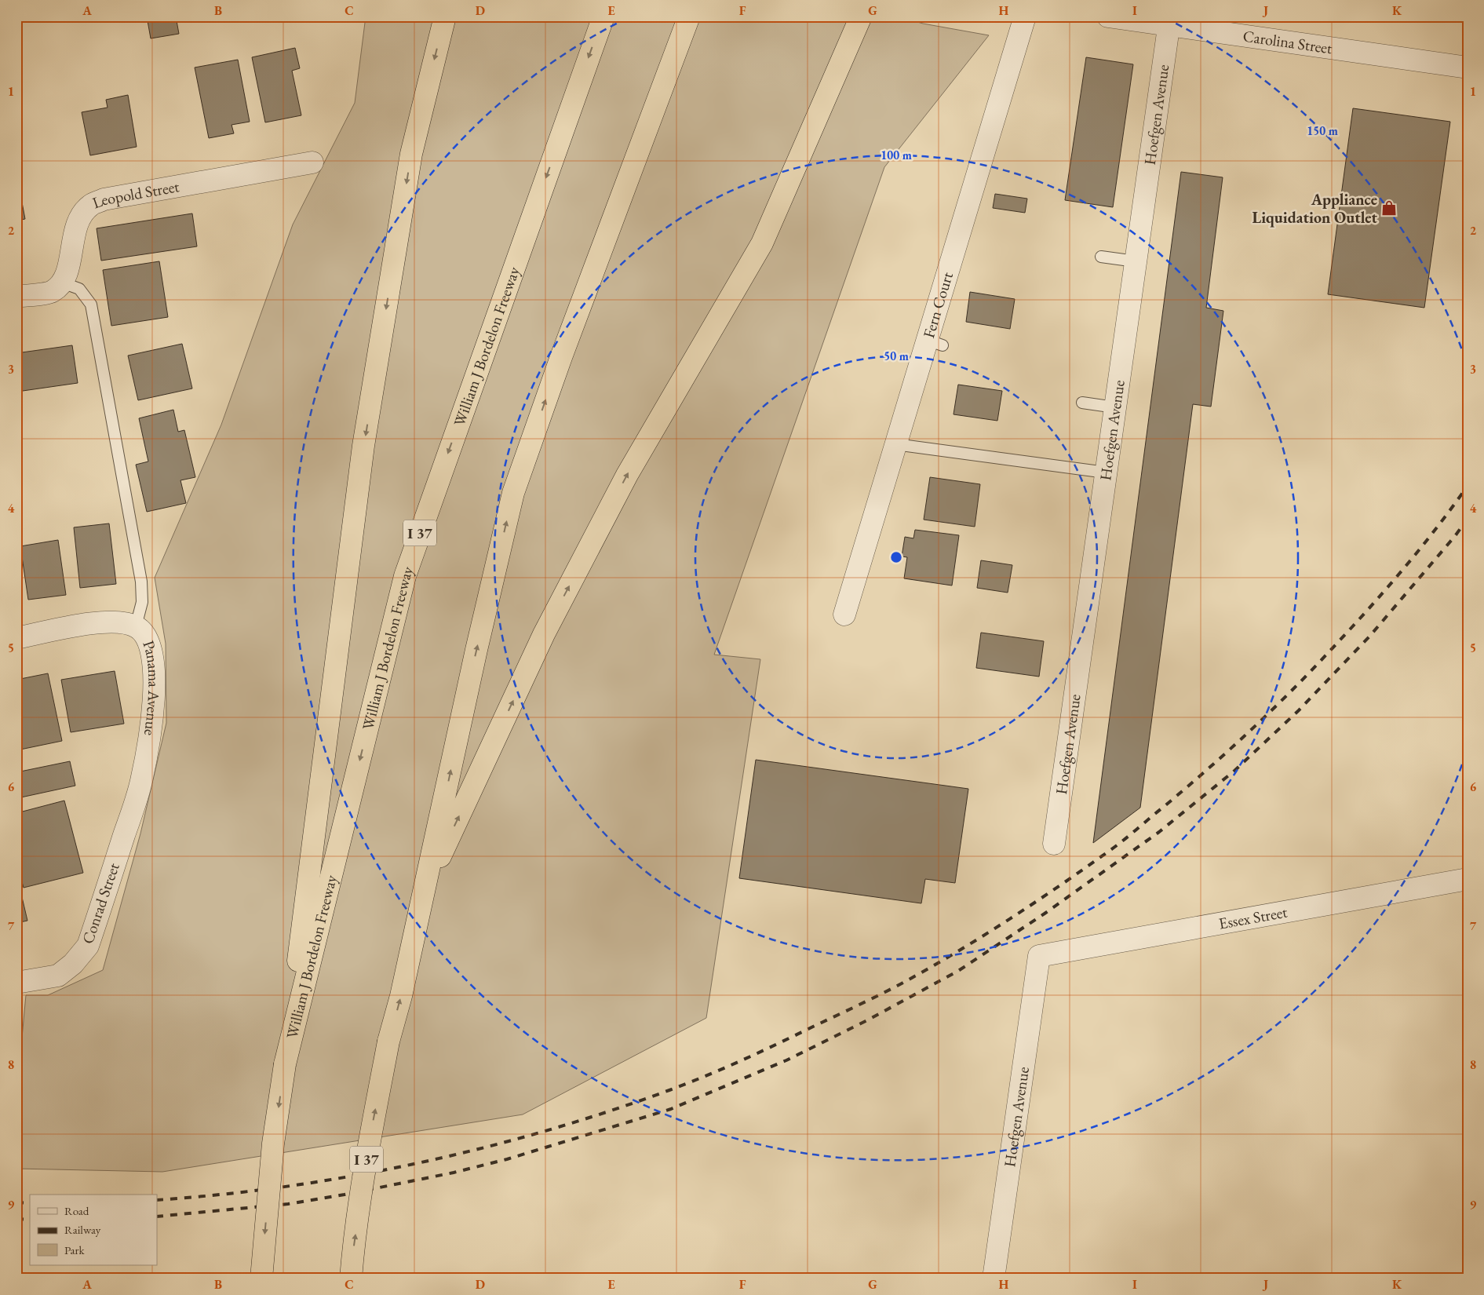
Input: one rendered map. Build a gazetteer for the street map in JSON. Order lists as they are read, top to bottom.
{
  "streets": {
    "highway": ["William J Bordelon Freeway", "I 37"],
    "street": [
      "Carolina Street",
      "Hoefgen Avenue",
      "Leopold Street",
      "Fern Court",
      "Panama Avenue",
      "Conrad Street",
      "Essex Street"
    ]
  },
  "crossings": [
    ["Carolina Street", "Hoefgen Avenue"],
    ["Hoefgen Avenue", "Essex Street"],
    ["Panama Avenue", "Conrad Street"]
  ],
  "places": {
    "shop": ["Appliance Liquidation Outlet"]
  },
  "legend": ["Road", "Railway", "Park"],
  "grid": {
    "columns": [
      "A",
      "B",
      "C",
      "D",
      "E",
      "F",
      "G",
      "H",
      "I",
      "J",
      "K"
    ],
    "rows": [
      "1",
      "2",
      "3",
      "4",
      "5",
      "6",
      "7",
      "8",
      "9"
    ]
  },
  "rings": ["150 m", "100 m", "50 m"]
}
